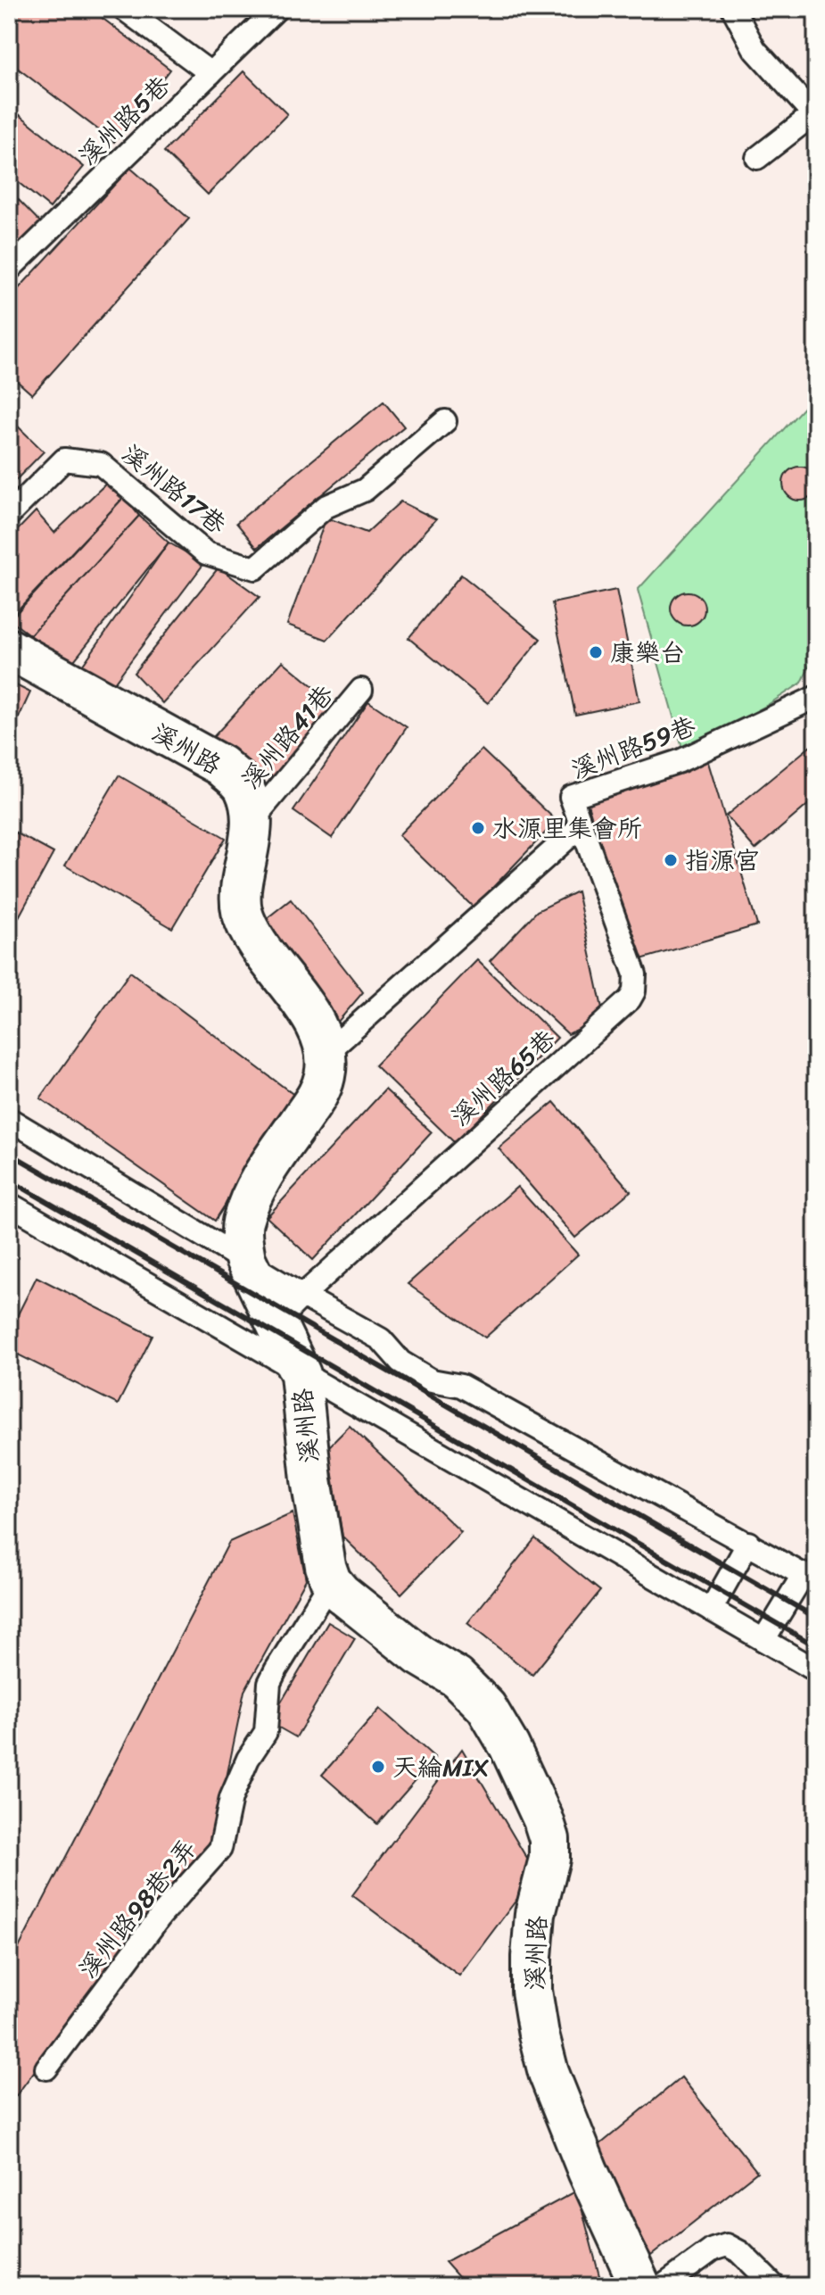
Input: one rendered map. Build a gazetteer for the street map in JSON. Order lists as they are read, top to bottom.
{
  "streets": {
    "street": ["溪州路"],
    "lane": [
      "溪州路5巷",
      "溪州路17巷",
      "溪州路41巷",
      "溪州路59巷",
      "溪州路65巷",
      "溪州路98巷2弄"
    ]
  },
  "crossings": [
    ["溪州路41巷", "溪州路"],
    ["溪州路59巷", "溪州路65巷"],
    ["溪州路", "溪州路65巷"],
    ["溪州路", "溪州路98巷2弄"]
  ],
  "places": [
    "康樂台",
    "水源里集會所",
    "指源宮",
    "天綸MIX"
  ]
}
